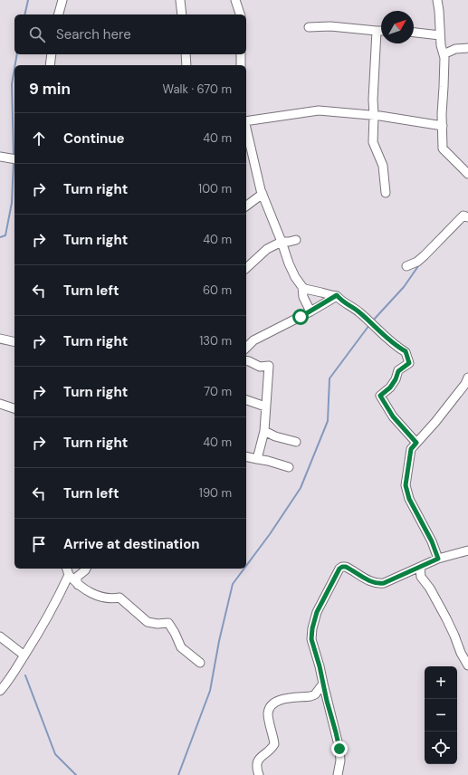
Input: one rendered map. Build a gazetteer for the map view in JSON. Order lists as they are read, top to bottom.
{
  "north": "top right",
  "page": {
    "search": "Search here",
    "heading": ["9 min", "Walk · 670 m"],
    "list": [
      ["Continue", "40 m"],
      ["Turn right", "100 m"],
      ["Turn right", "40 m"],
      ["Turn left", "60 m"],
      ["Turn right", "130 m"],
      ["Turn right", "70 m"],
      ["Turn right", "40 m"],
      ["Turn left", "190 m"],
      "Arrive at destination"
    ],
    "map_buttons": ["+", "−"]
  }
}
